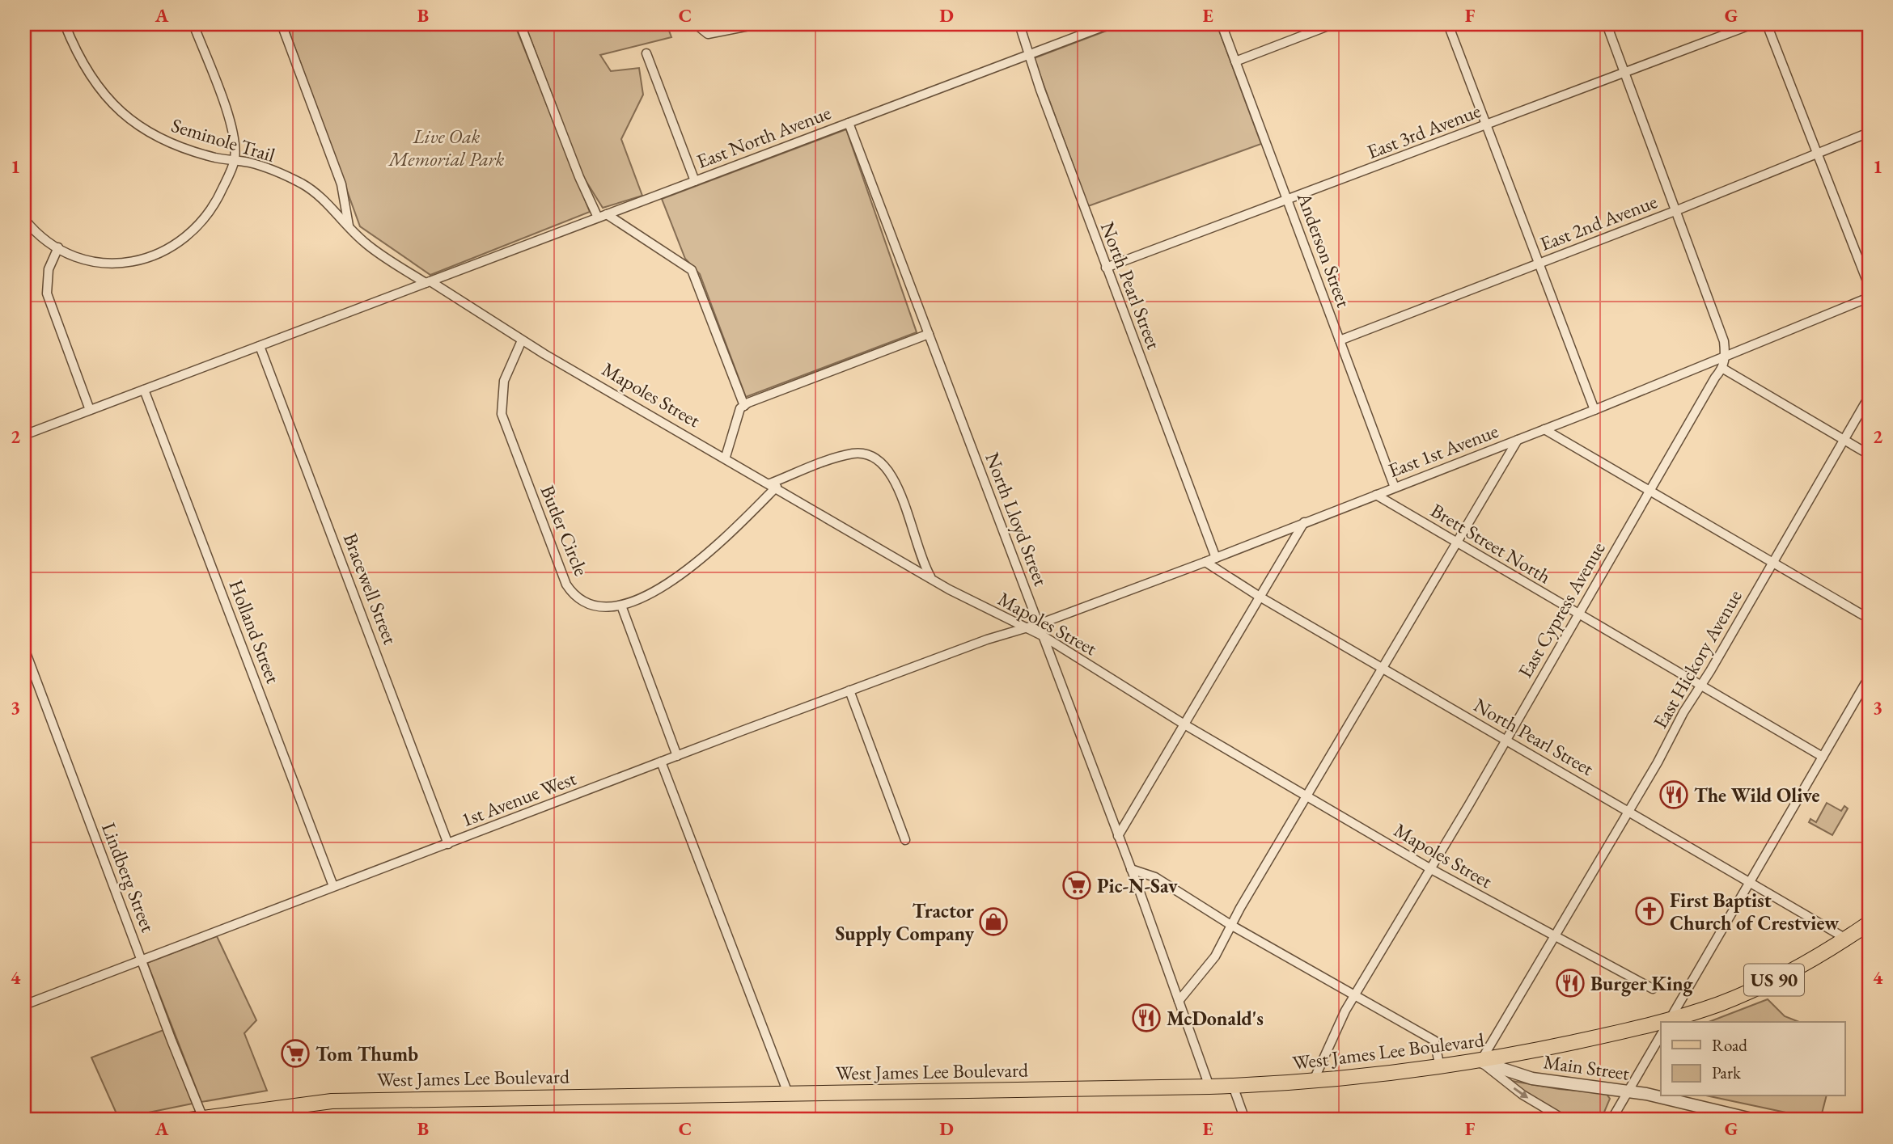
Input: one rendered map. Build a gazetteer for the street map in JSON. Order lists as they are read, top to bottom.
{
  "streets": {
    "main road": ["US 90", "West James Lee Boulevard"],
    "street": [
      "East 3rd Avenue",
      "East North Avenue",
      "Seminole Trail",
      "East 2nd Avenue",
      "Anderson Street",
      "North Pearl Street",
      "Mapoles Street",
      "East 1st Avenue",
      "North Lloyd Street",
      "Butler Circle",
      "Brett Street North",
      "Bracewell Street",
      "East Cypress Avenue",
      "Holland Street",
      "East Hickory Avenue",
      "1st Avenue West",
      "Lindberg Street",
      "Main Street"
    ]
  },
  "crossings": [
    ["East 3rd Avenue", "Anderson Street"],
    ["East 3rd Avenue", "North Pearl Street"],
    ["East North Avenue", "Seminole Trail"],
    ["East North Avenue", "North Pearl Street"],
    ["East North Avenue", "Mapoles Street"],
    ["East North Avenue", "North Lloyd Street"],
    ["East North Avenue", "Bracewell Street"],
    ["East North Avenue", "Holland Street"],
    ["Seminole Trail", "Mapoles Street"],
    ["East 2nd Avenue", "Anderson Street"],
    ["Anderson Street", "East 1st Avenue"],
    ["North Pearl Street", "East 1st Avenue"],
    ["North Pearl Street", "East Cypress Avenue"],
    ["North Pearl Street", "East Hickory Avenue"],
    ["North Pearl Street", "US 90"],
    ["Mapoles Street", "East 1st Avenue"],
    ["Mapoles Street", "North Lloyd Street"],
    ["Mapoles Street", "Butler Circle"],
    ["Mapoles Street", "East Cypress Avenue"],
    ["Mapoles Street", "East Hickory Avenue"],
    ["Mapoles Street", "1st Avenue West"],
    ["East 1st Avenue", "North Lloyd Street"],
    ["East 1st Avenue", "Brett Street North"],
    ["East 1st Avenue", "1st Avenue West"],
    ["North Lloyd Street", "West James Lee Boulevard"],
    ["Brett Street North", "East Cypress Avenue"],
    ["Brett Street North", "East Hickory Avenue"],
    ["Bracewell Street", "1st Avenue West"],
    ["East Cypress Avenue", "West James Lee Boulevard"],
    ["Holland Street", "1st Avenue West"],
    ["East Hickory Avenue", "West James Lee Boulevard"],
    ["East Hickory Avenue", "Main Street"],
    ["1st Avenue West", "Lindberg Street"],
    ["Lindberg Street", "West James Lee Boulevard"],
    ["West James Lee Boulevard", "Main Street"]
  ],
  "parks": ["Live Oak Memorial Park"],
  "places": {
    "restaurant": ["The Wild Olive", "Burger King", "McDonald's"],
    "supermarket": ["Pic-N-Sav", "Tom Thumb"],
    "church": ["First Baptist Church of Crestview"],
    "shop": ["Tractor Supply Company"]
  },
  "legend": ["Road", "Park"],
  "grid": {
    "columns": [
      "A",
      "B",
      "C",
      "D",
      "E",
      "F",
      "G"
    ],
    "rows": [
      "1",
      "2",
      "3",
      "4"
    ]
  }
}
